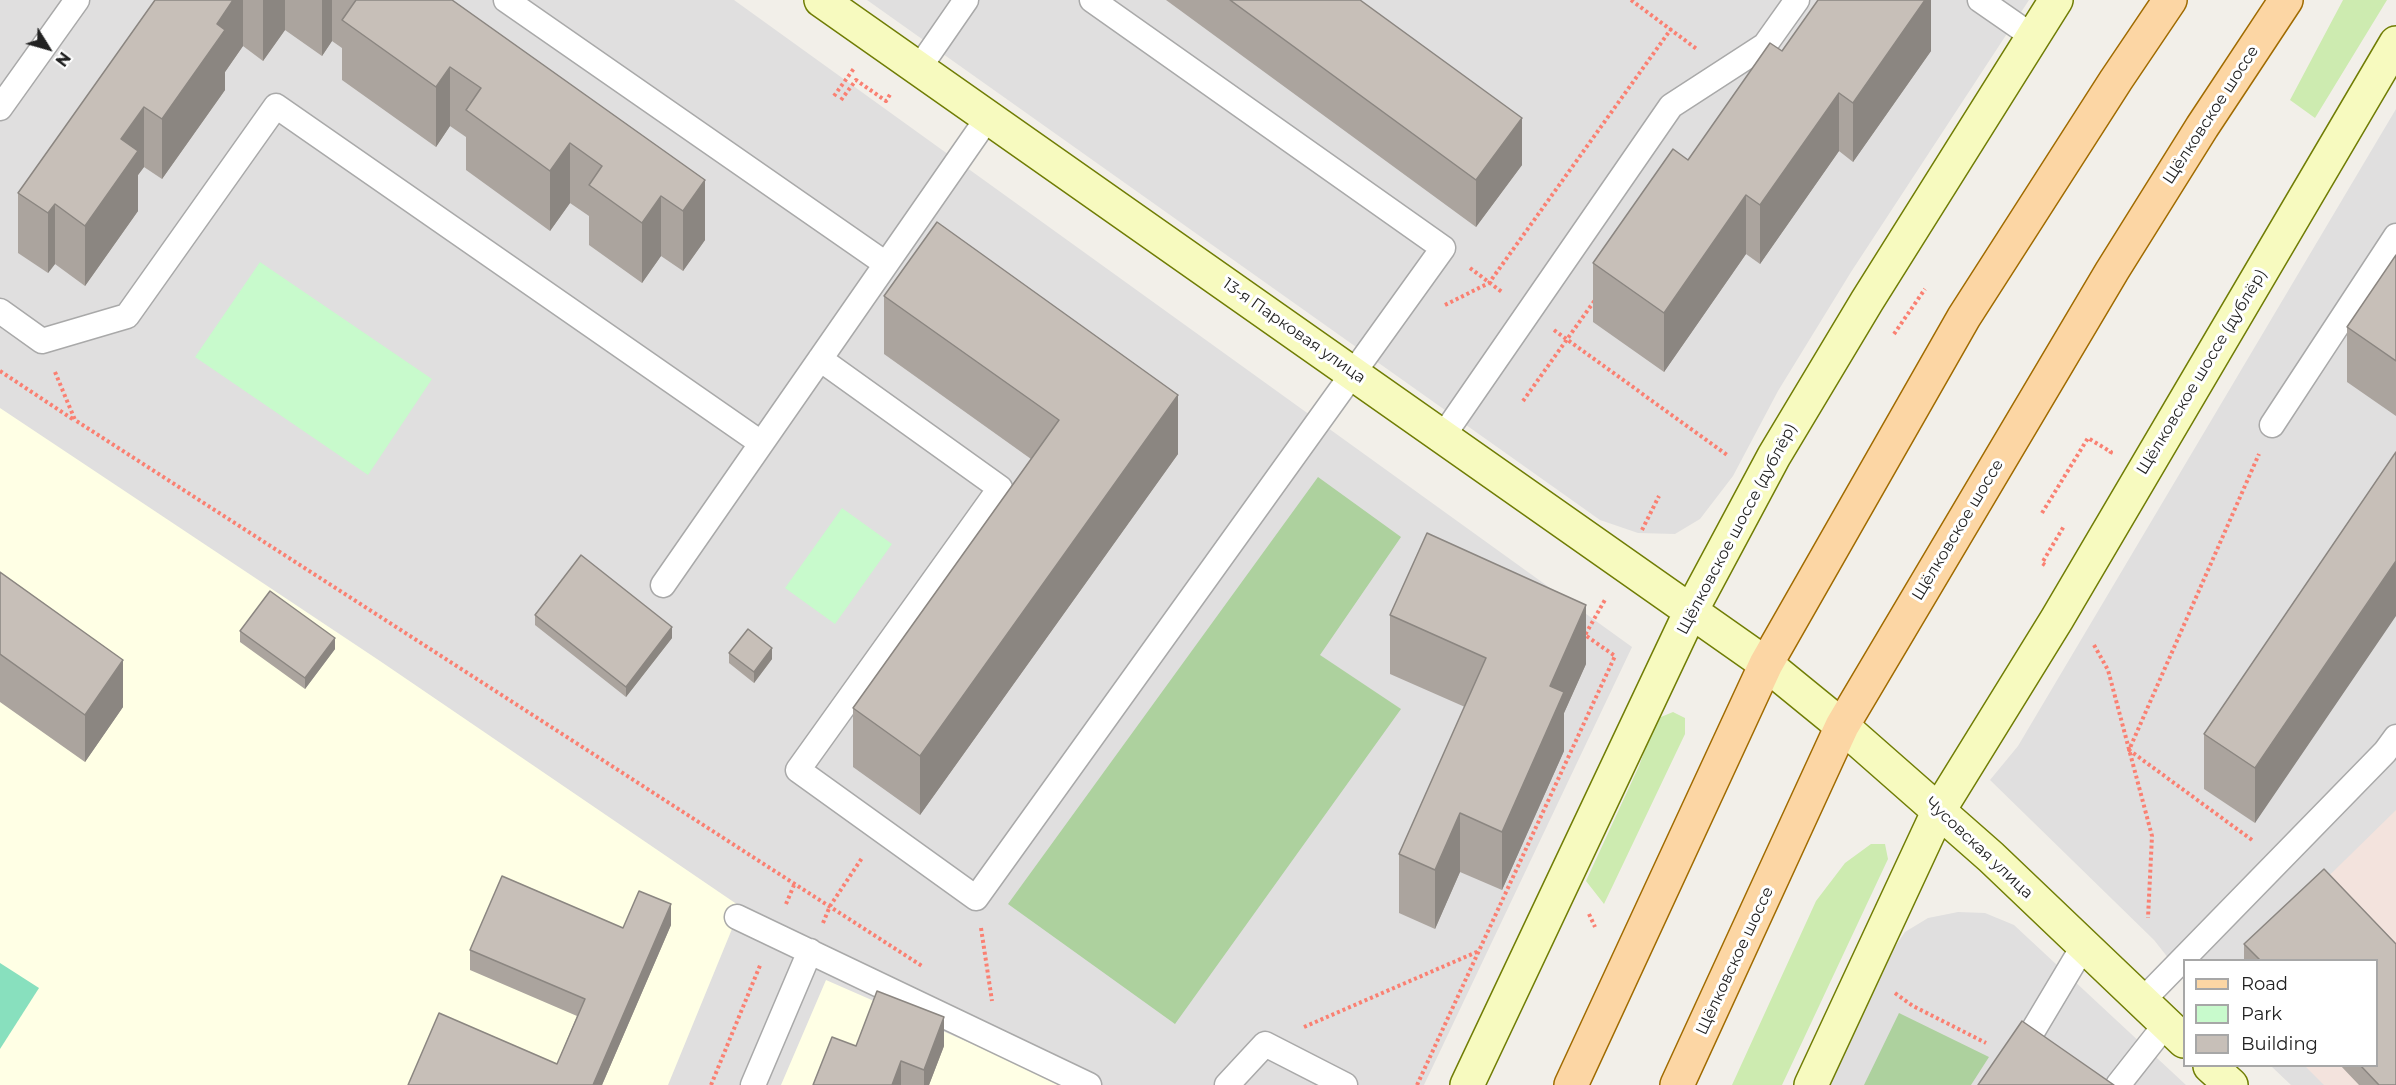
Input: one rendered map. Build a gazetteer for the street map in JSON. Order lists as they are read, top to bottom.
{
  "streets": {
    "main road": ["Щёлковское шоссе"],
    "street": ["13-я Парковая улица", "Щёлковское шоссе (дублёр)", "Чусовская улица"]
  },
  "crossings": [
    ["Щёлковское шоссе", "Чусовская улица"],
    ["13-я Парковая улица", "Щёлковское шоссе (дублёр)"],
    ["13-я Парковая улица", "Чусовская улица"],
    ["Щёлковское шоссе (дублёр)", "Чусовская улица"]
  ],
  "legend": ["Road", "Park", "Building"],
  "north": "bottom right"
}
